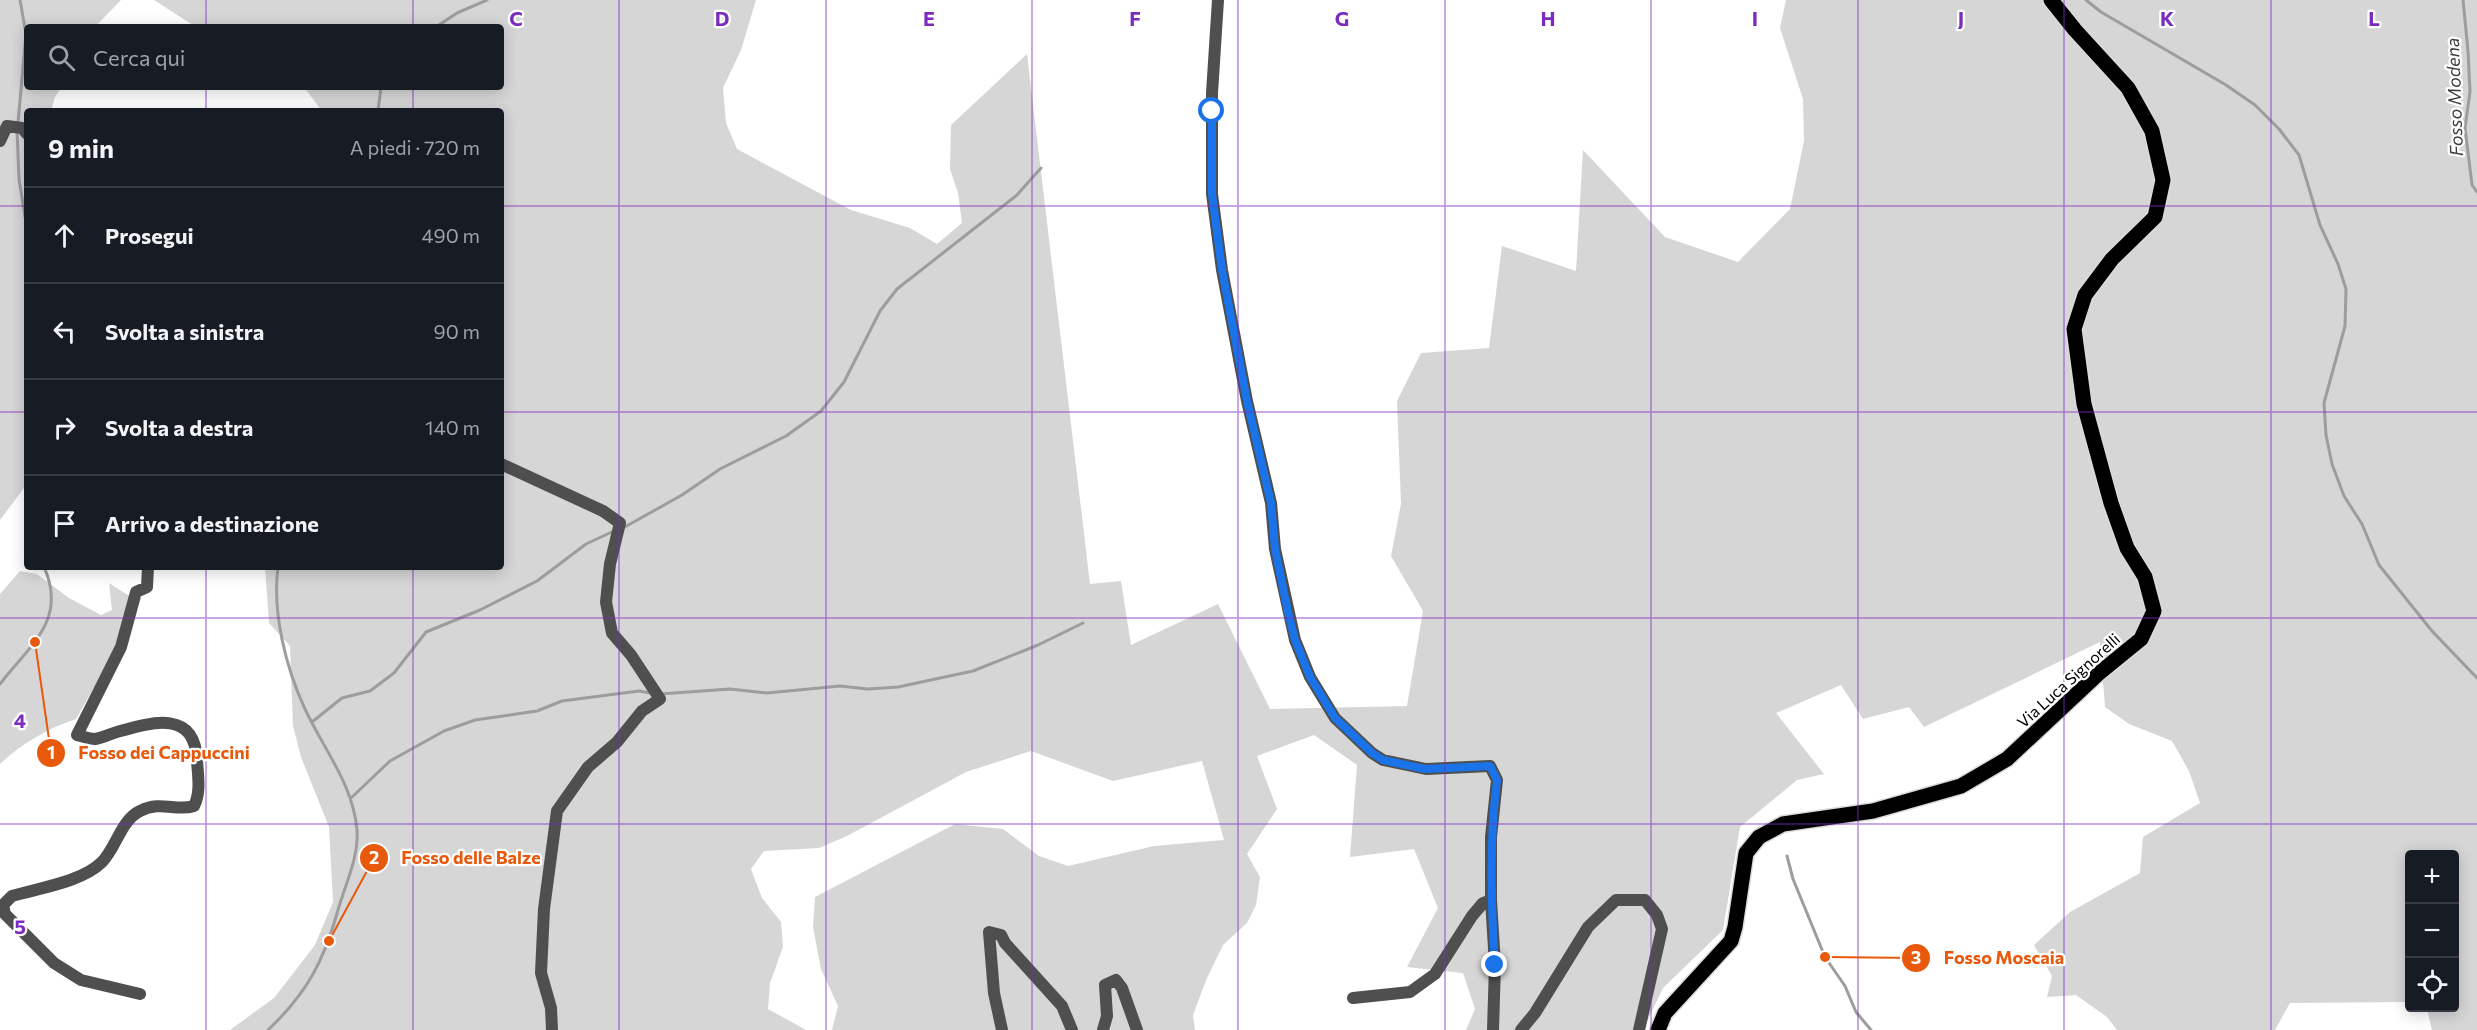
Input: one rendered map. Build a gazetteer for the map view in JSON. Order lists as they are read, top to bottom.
{
  "streets": {
    "main road": ["Via Luca Signorelli"]
  },
  "water": ["Fosso Modena"],
  "places": ["Fosso dei Cappuccini", "Fosso delle Balze", "Fosso Moscaia"],
  "page": {
    "search": "Cerca qui",
    "heading": ["9 min", "A piedi · 720 m"],
    "list": [
      ["Prosegui", "490 m"],
      ["Svolta a sinistra", "90 m"],
      ["Svolta a destra", "140 m"],
      "Arrivo a destinazione"
    ],
    "map_buttons": ["+", "−"]
  },
  "grid": {
    "columns": [
      "C",
      "D",
      "E",
      "F",
      "G",
      "H",
      "I",
      "J",
      "K",
      "L"
    ],
    "rows": ["4", "5"]
  }
}
